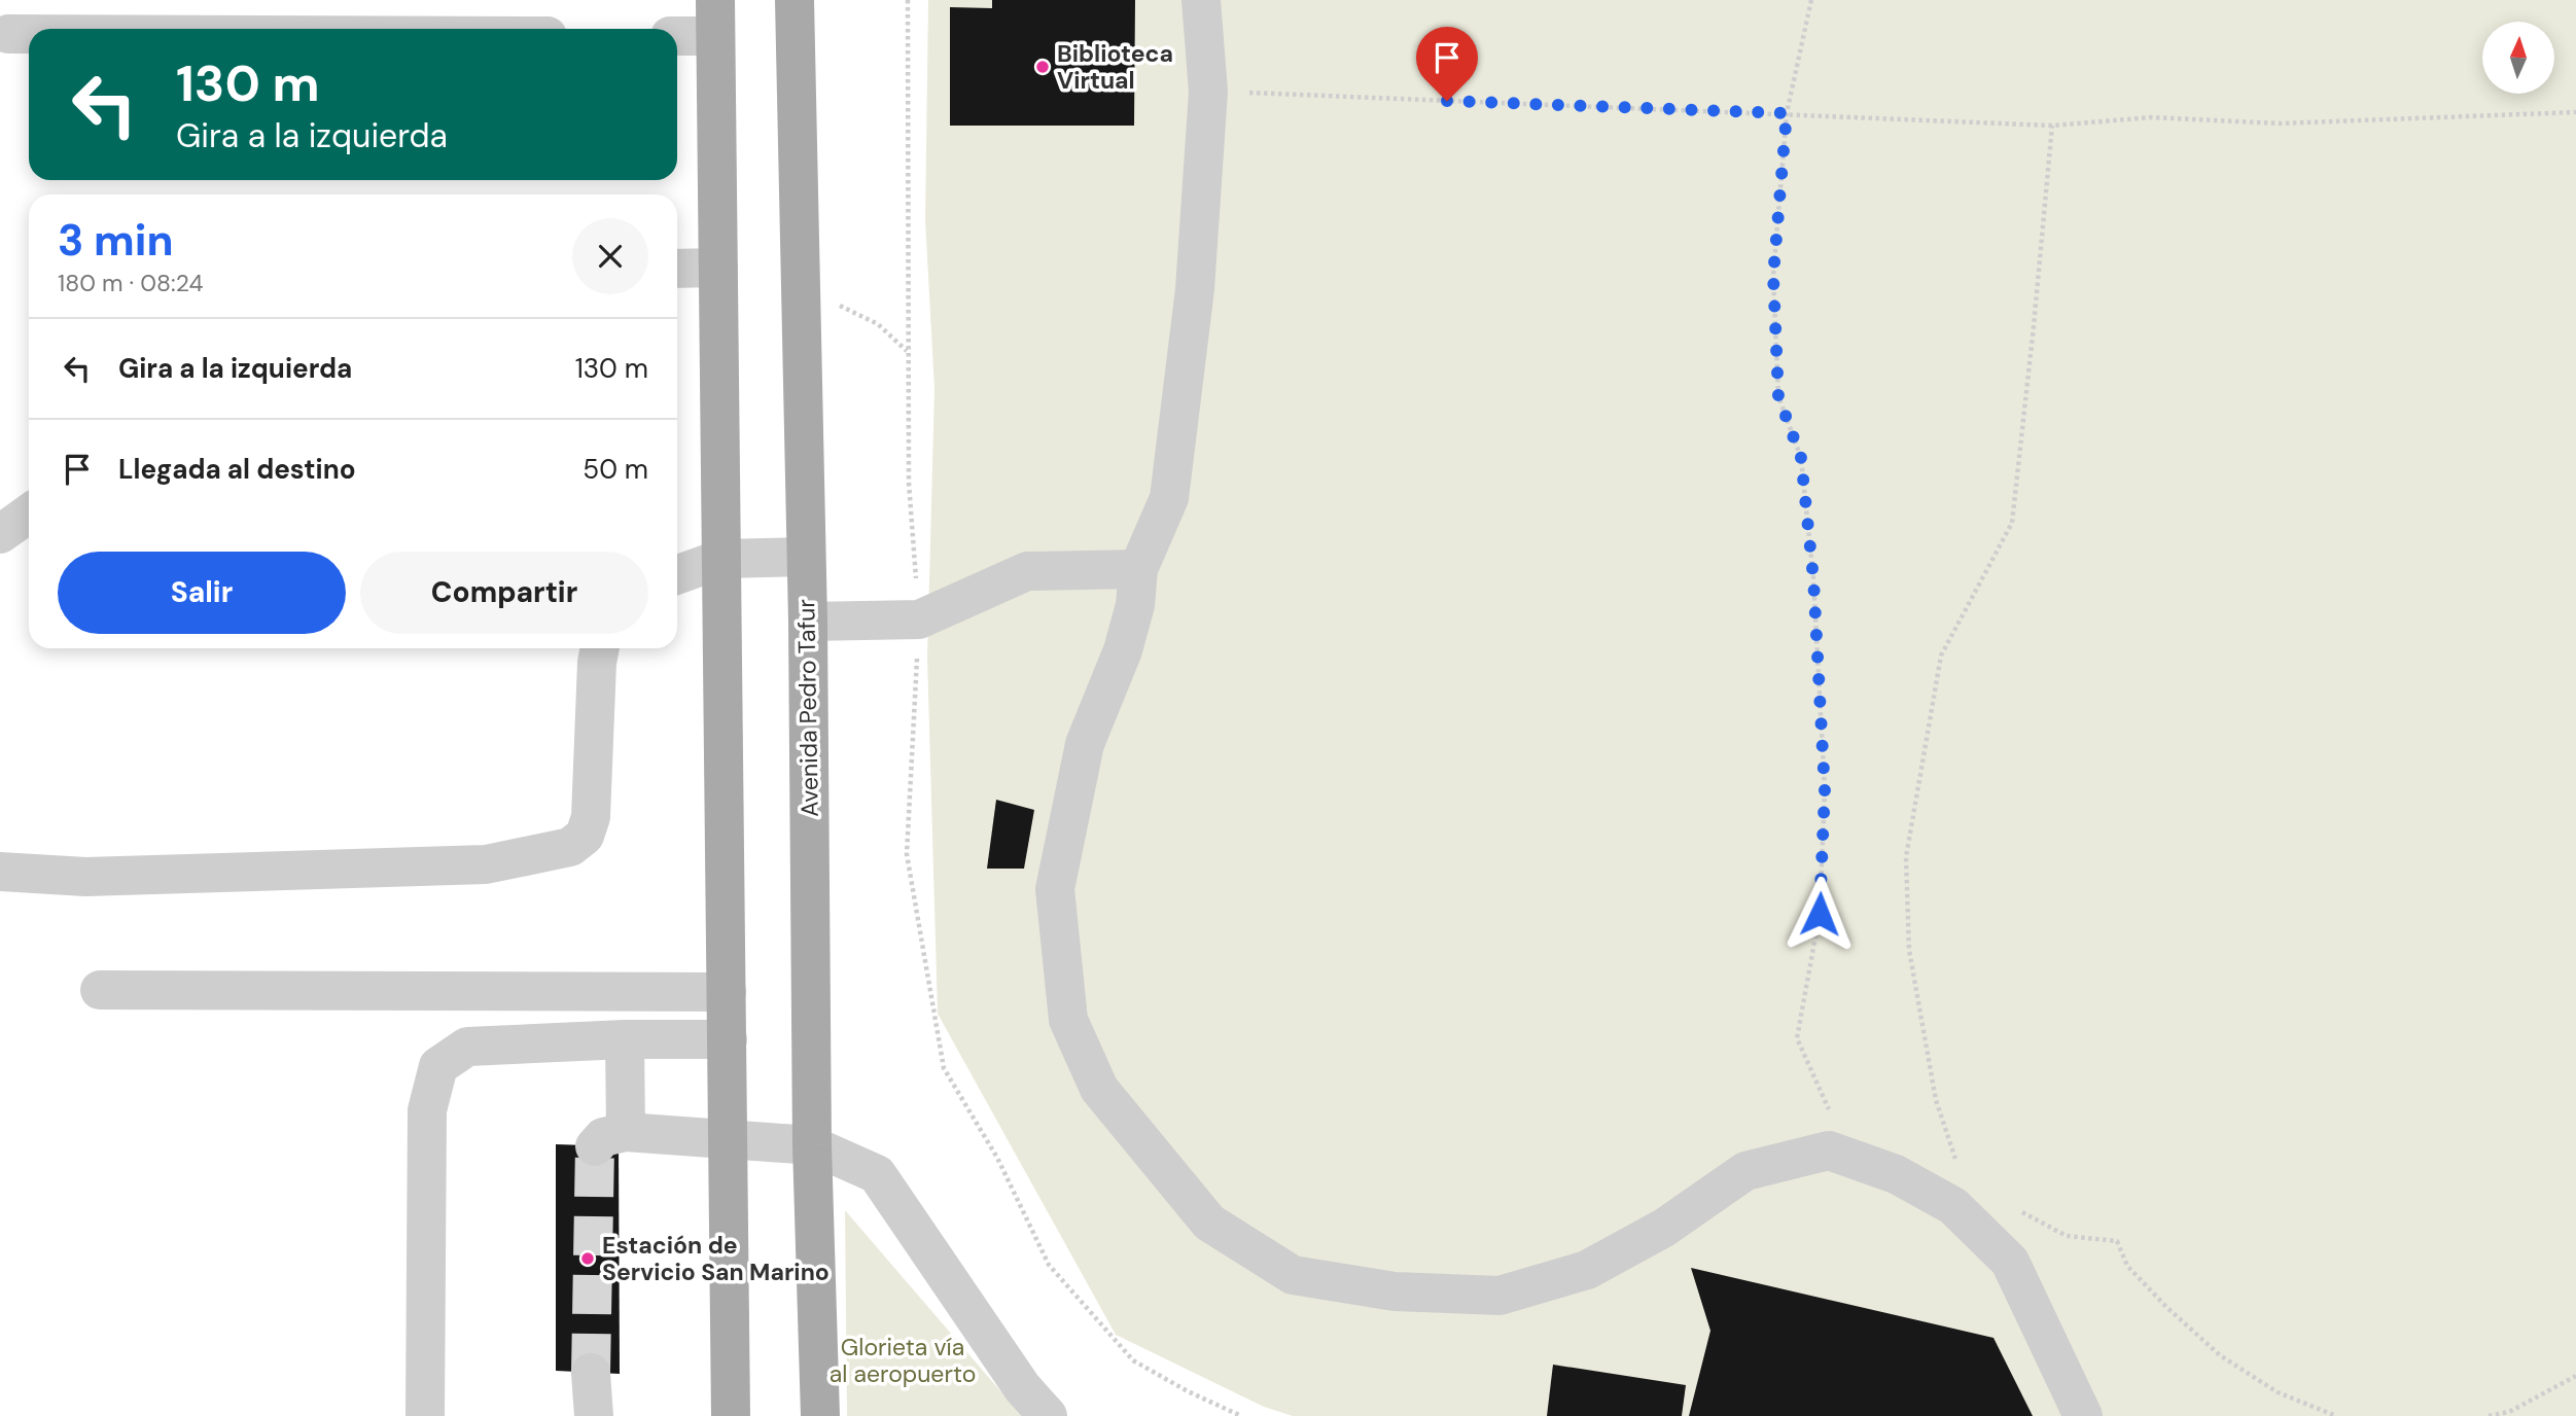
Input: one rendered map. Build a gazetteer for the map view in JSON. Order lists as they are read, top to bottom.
{
  "streets": {
    "main road": ["Avenida Pedro Tafur"]
  },
  "parks": ["Glorieta vía al aeropuerto"],
  "places": ["Biblioteca Virtual", "Estación de Servicio San Marino"],
  "north": "top",
  "page": {
    "turn": ["130 m", "Gira a la izquierda"],
    "heading": ["3 min", "180 m · 08:24"],
    "list": [
      {
        "name": "Gira a la izquierda",
        "value": "130 m"
      },
      {
        "name": "Llegada al destino",
        "value": "50 m"
      }
    ],
    "buttons": ["Salir", "Compartir"]
  }
}
